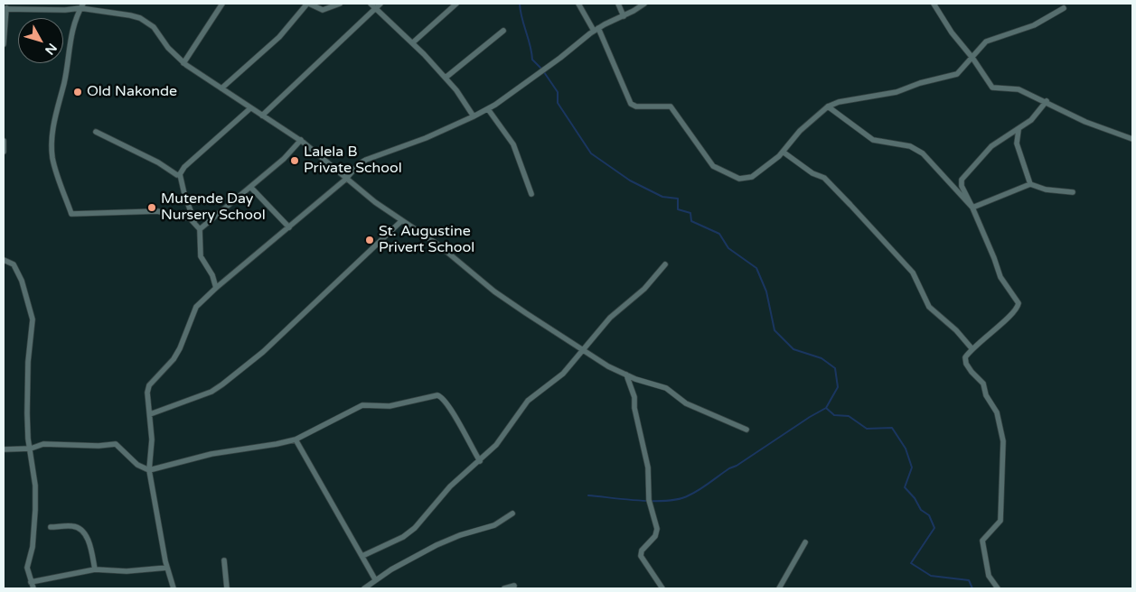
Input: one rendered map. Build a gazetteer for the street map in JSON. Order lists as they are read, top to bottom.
{
  "places": [
    "Old Nakonde",
    "Lalela B Private School",
    "Mutende Day Nursery School",
    "St. Augustine Privert School"
  ],
  "north": "bottom right"
}
